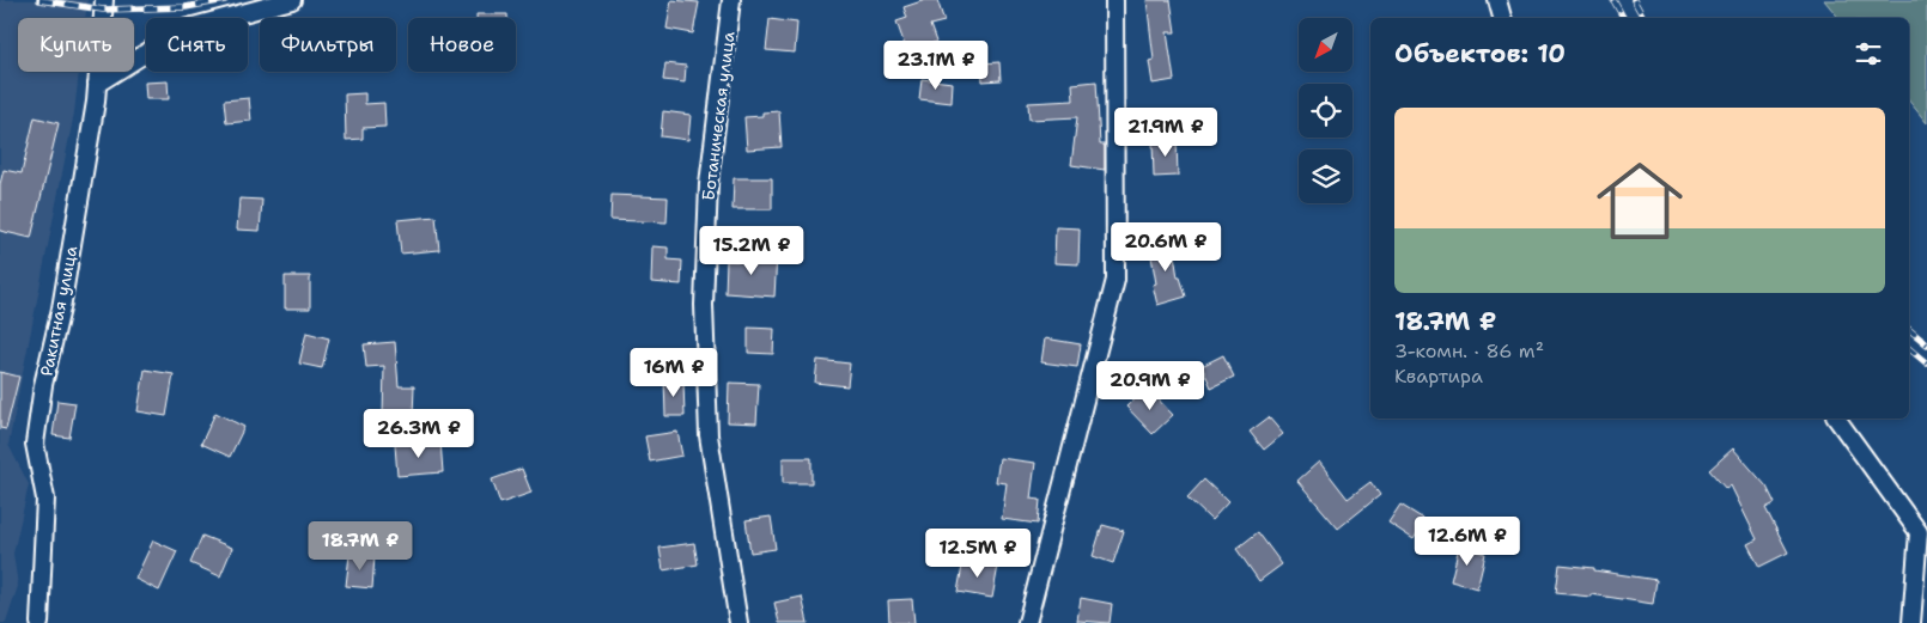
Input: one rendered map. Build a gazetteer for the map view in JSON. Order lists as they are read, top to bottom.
{
  "streets": {
    "street": ["Ботаническая улица", "Ракитная улица"]
  },
  "north": "bottom left",
  "page": {
    "chip": [
      "Купить",
      "Снять",
      "Фильтры",
      "Новое"
    ],
    "heading": "Объектов: 10",
    "price": [
      "23.1M ₽",
      "21.9M ₽",
      "20.6M ₽",
      "15.2M ₽",
      "16M ₽",
      "20.9M ₽",
      "26.3M ₽",
      "12.6M ₽",
      "18.7M ₽",
      "12.5M ₽"
    ],
    "list": [
      {
        "name": "18.7M ₽",
        "note": "3-комн. · 86 m² · Квартира"
      }
    ]
  }
}
